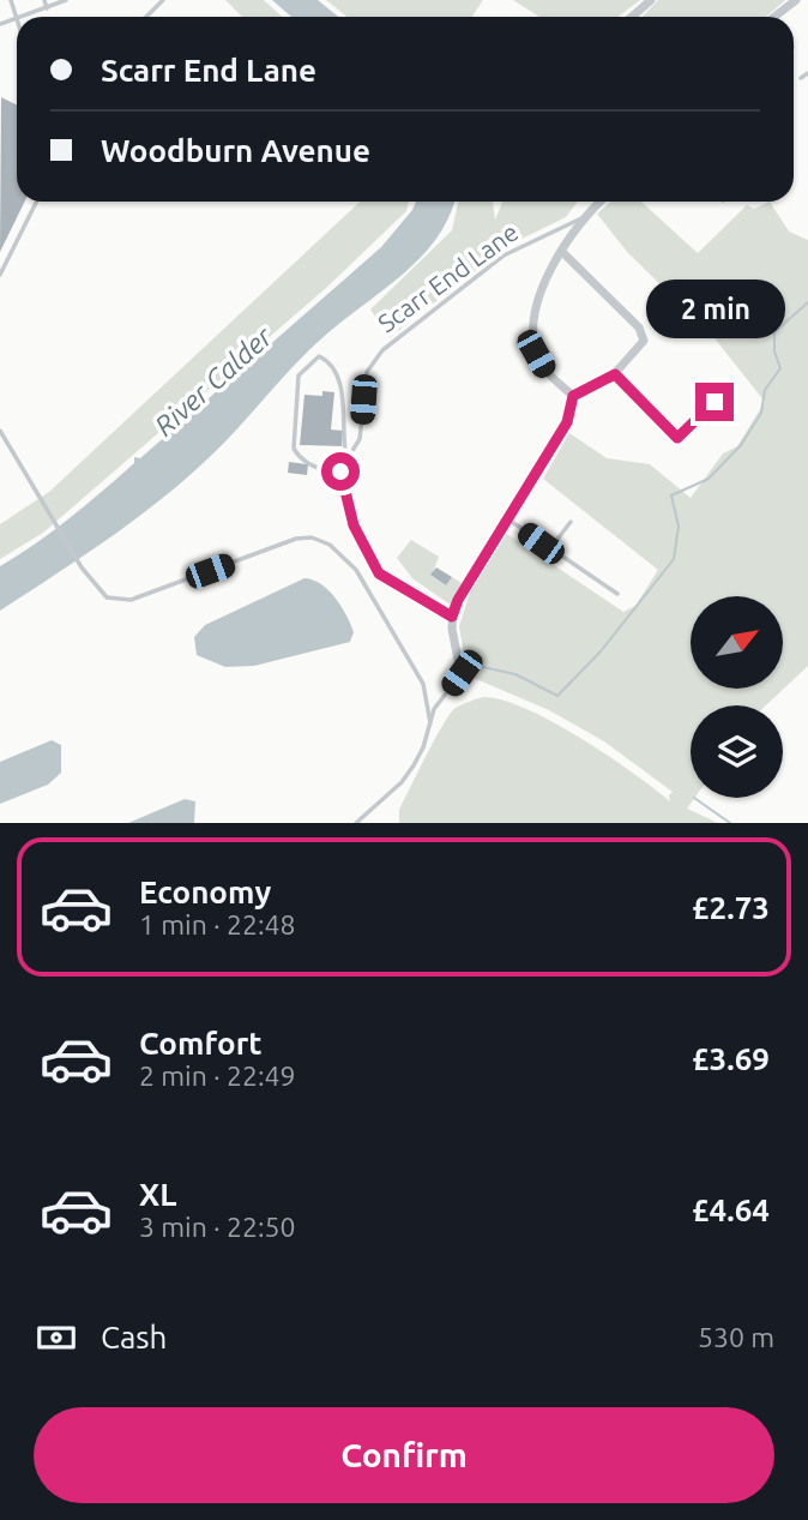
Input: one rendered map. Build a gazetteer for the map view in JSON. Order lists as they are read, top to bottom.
{
  "streets": {
    "lane": ["Scarr End Lane"]
  },
  "water": ["River Calder"],
  "north": "top right",
  "page": {
    "banner": ["Scarr End Lane", "Woodburn Avenue"],
    "bubble": "2 min",
    "list": [
      {
        "name": "Economy",
        "note": "1 min · 22:48",
        "value": "£2.73"
      },
      {
        "name": "Comfort",
        "note": "2 min · 22:49",
        "value": "£3.69"
      },
      {
        "name": "XL",
        "note": "3 min · 22:50",
        "value": "£4.64"
      }
    ],
    "pay": ["Cash", "530 m"],
    "buttons": "Confirm"
  }
}
